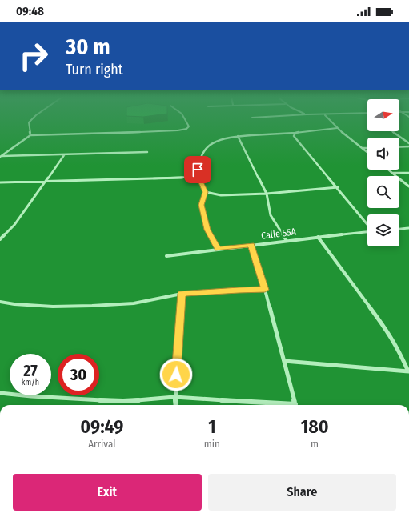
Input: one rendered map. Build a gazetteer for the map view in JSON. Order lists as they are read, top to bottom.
{
  "streets": {
    "street": ["Calle 55A"]
  },
  "north": "right",
  "page": {
    "status": "09:48",
    "turn": ["30 m", "Turn right"],
    "speed": "27 km/h",
    "limit": "30",
    "eta": [
      "09:49",
      "Arrival",
      "1",
      "min",
      "180",
      "m"
    ],
    "buttons": ["Exit", "Share"]
  }
}
